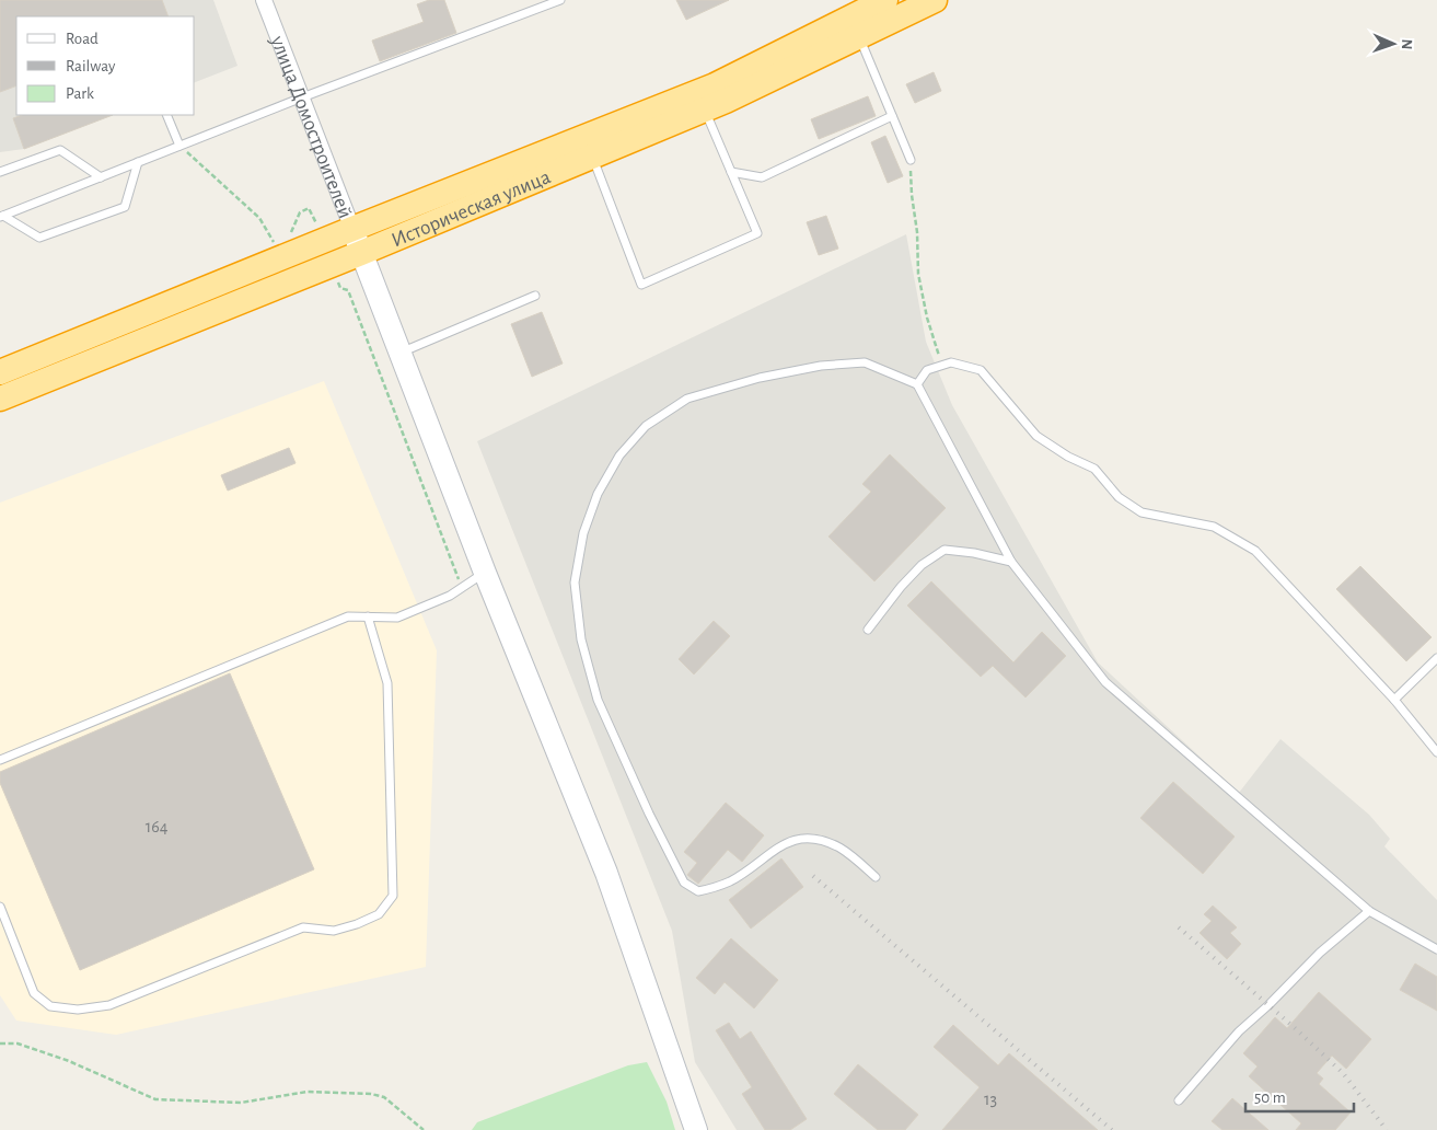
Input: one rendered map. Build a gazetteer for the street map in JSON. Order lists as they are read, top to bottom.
{
  "streets": {
    "highway": ["Историческая улица"],
    "main road": ["улица Домостроителей"]
  },
  "crossings": [
    ["улица Домостроителей", "Историческая улица"]
  ],
  "house_numbers": ["164", "13"],
  "legend": ["Road", "Railway", "Park"],
  "scale_bar": "50 m",
  "north": "right"
}
